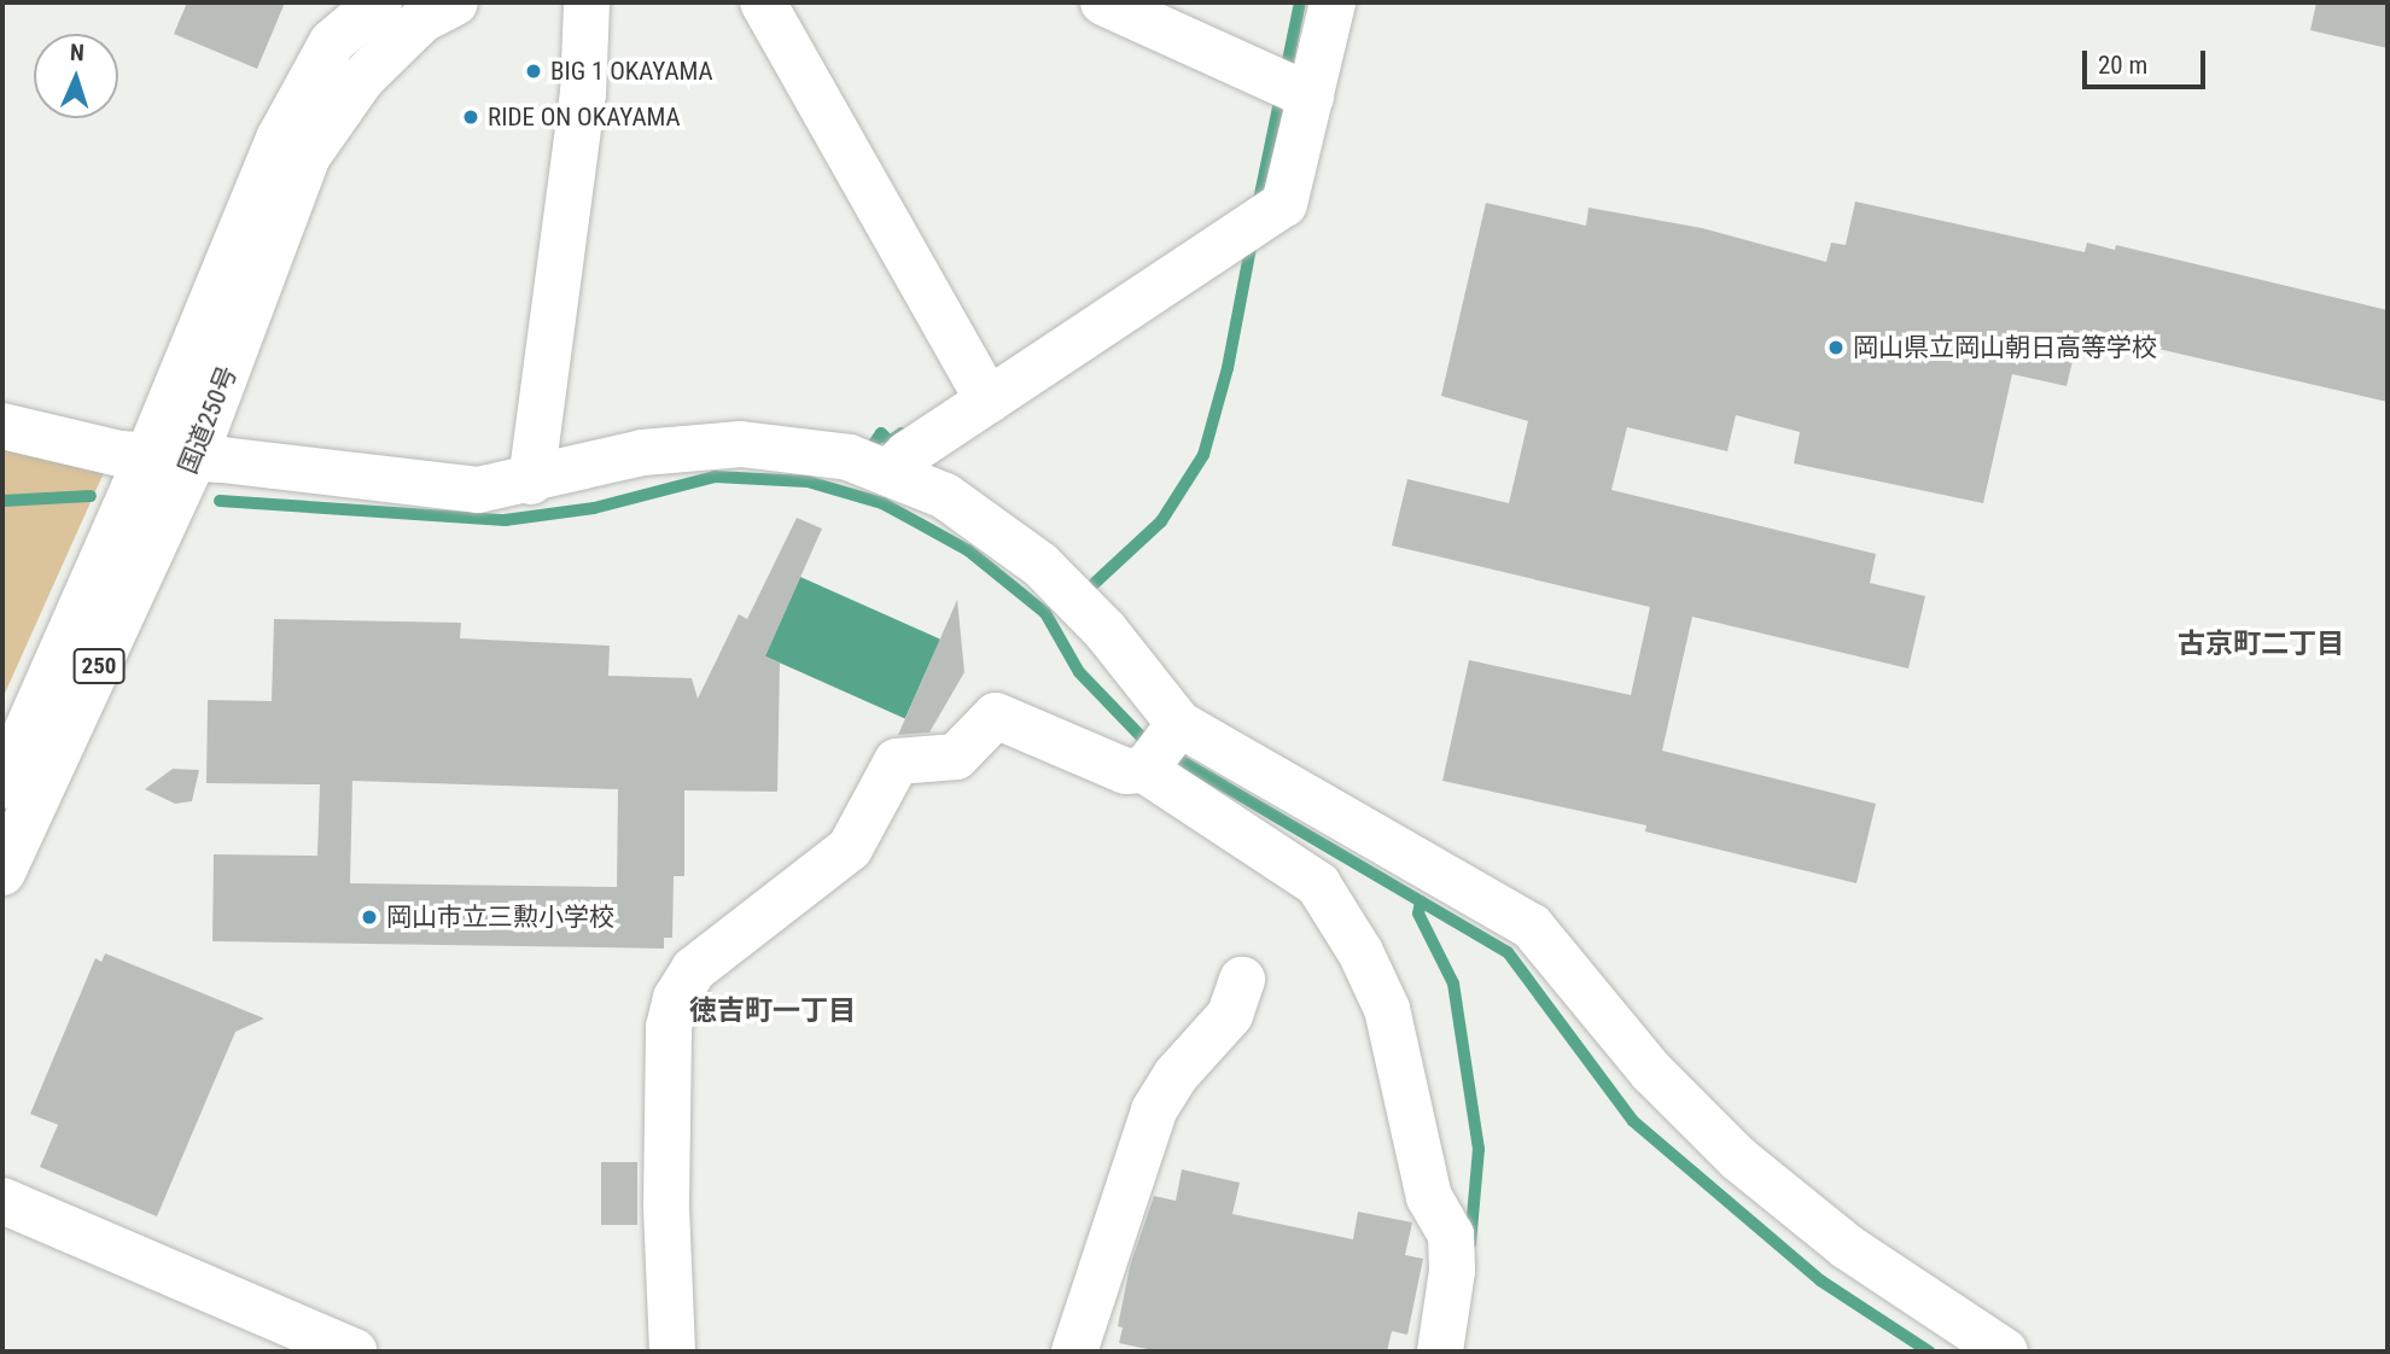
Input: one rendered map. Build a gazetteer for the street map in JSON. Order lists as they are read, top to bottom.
{
  "streets": {
    "main road": ["国道250号", "250"]
  },
  "districts": ["古京町二丁目", "徳吉町一丁目"],
  "places": [
    "BIG 1 OKAYAMA",
    "RIDE ON OKAYAMA",
    "岡山県立岡山朝日高等学校",
    "岡山市立三勲小学校"
  ],
  "scale_bar": "20 m",
  "north": "top"
}
